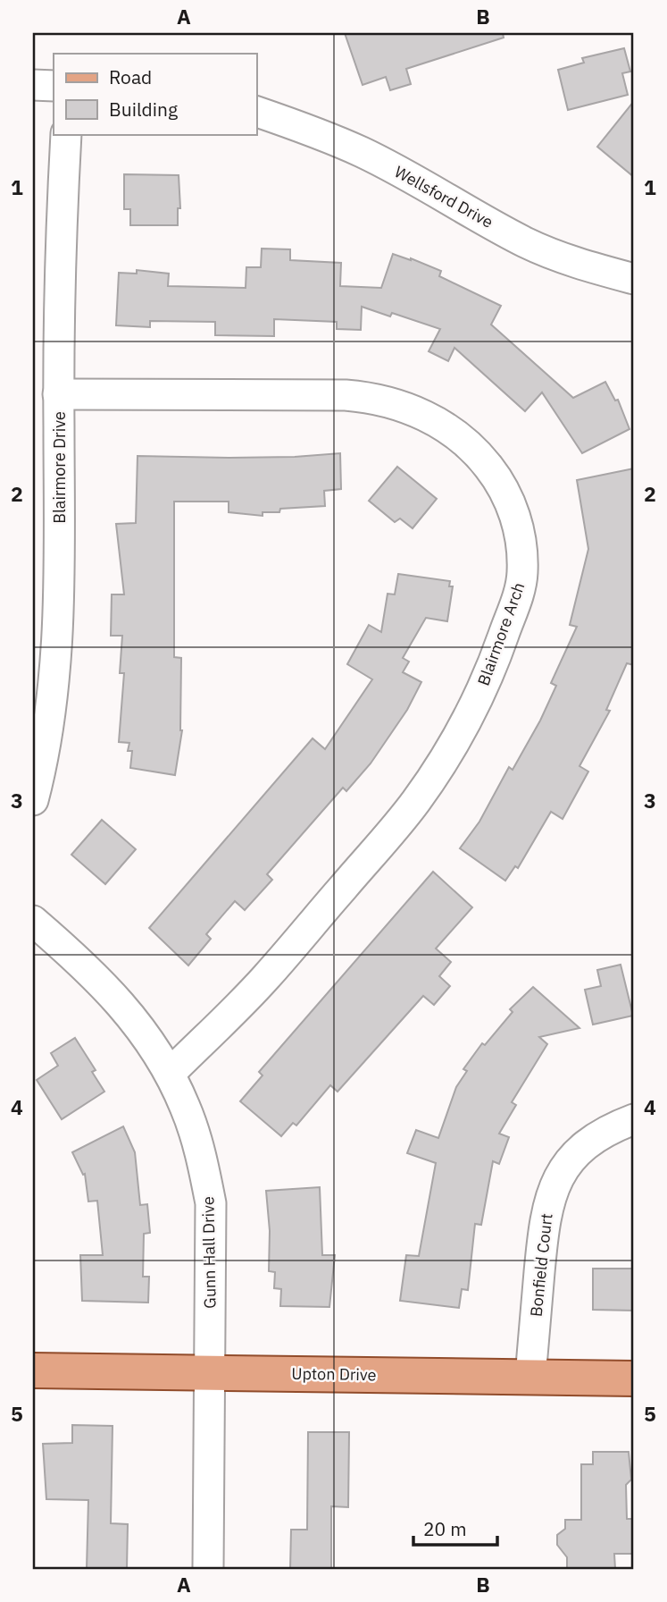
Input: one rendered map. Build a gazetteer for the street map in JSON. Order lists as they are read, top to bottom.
{
  "streets": {
    "main road": ["Upton Drive"],
    "street": [
      "Wellsford Drive",
      "Blairmore Drive",
      "Blairmore Arch",
      "Gunn Hall Drive",
      "Bonfield Court"
    ]
  },
  "crossings": [
    ["Blairmore Drive", "Blairmore Arch"],
    ["Blairmore Arch", "Gunn Hall Drive"],
    ["Gunn Hall Drive", "Upton Drive"],
    ["Bonfield Court", "Upton Drive"]
  ],
  "legend": ["Road", "Building"],
  "scale_bar": "20 m",
  "grid": {
    "columns": ["A", "B"],
    "rows": [
      "1",
      "2",
      "3",
      "4",
      "5"
    ]
  }
}
